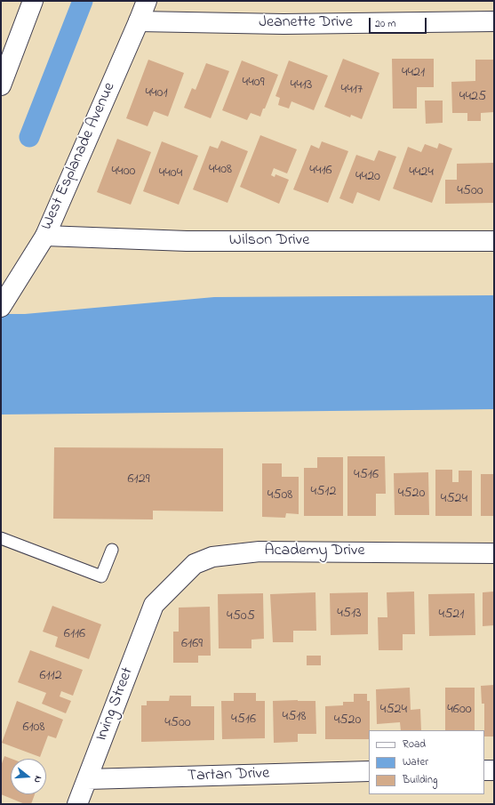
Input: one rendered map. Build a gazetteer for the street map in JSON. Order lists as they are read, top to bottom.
{
  "streets": {
    "street": [
      "Jeanette Drive",
      "West Esplanade Avenue",
      "Wilson Drive",
      "Academy Drive",
      "Irving Street",
      "Tartan Drive"
    ]
  },
  "crossings": [
    ["Jeanette Drive", "West Esplanade Avenue"],
    ["West Esplanade Avenue", "Wilson Drive"],
    ["Academy Drive", "Irving Street"],
    ["Irving Street", "Tartan Drive"]
  ],
  "house_numbers": [
    "4421",
    "4409",
    "4413",
    "4417",
    "4401",
    "4425",
    "4408",
    "4416",
    "4400",
    "4424",
    "4404",
    "4420",
    "4500",
    "4516",
    "6129",
    "4512",
    "4520",
    "4508",
    "4524",
    "4513",
    "4521",
    "4505",
    "6116",
    "6169",
    "6112",
    "4524",
    "4600",
    "4518",
    "4516",
    "4520",
    "4500",
    "6108"
  ],
  "legend": ["Road", "Water", "Building"],
  "scale_bar": "20 m",
  "north": "right"
}
